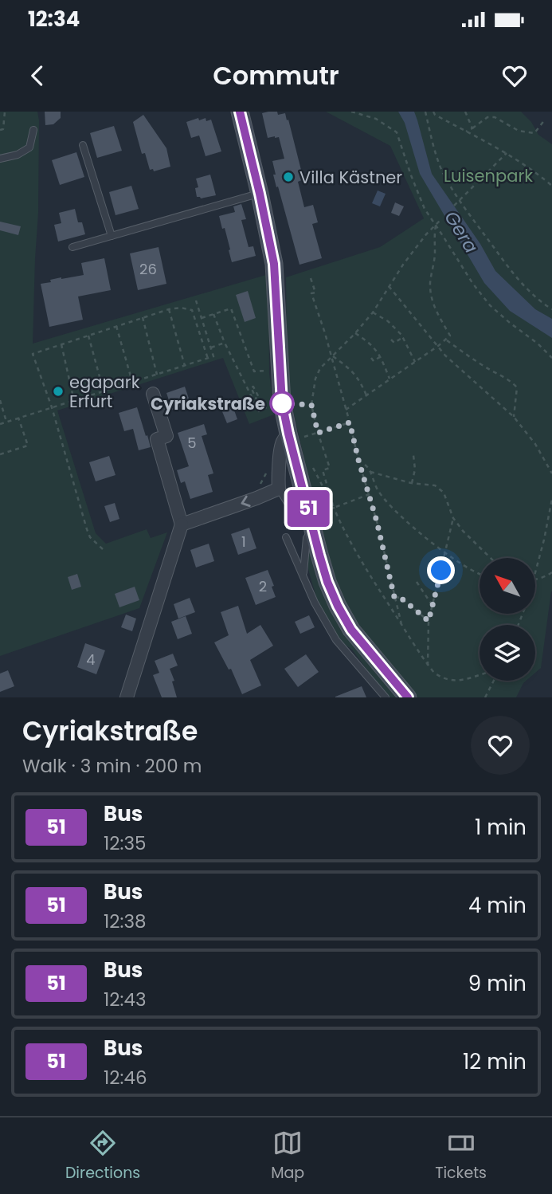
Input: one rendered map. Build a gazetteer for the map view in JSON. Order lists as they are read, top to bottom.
{
  "water": ["Gera"],
  "parks": ["Luisenpark"],
  "places": ["Villa Kästner", "egapark Erfurt", "Cyriakstraße"],
  "lines": ["bus line 51"],
  "house_numbers": [
    "26",
    "5",
    "1",
    "2",
    "4"
  ],
  "north": "top left",
  "page": {
    "status": "12:34",
    "header": "Commutr",
    "on_map": "51",
    "heading": ["Cyriakstraße", "Walk · 3 min · 200 m"],
    "list": [
      {
        "mark": "51",
        "name": "Bus",
        "note": "12:35",
        "value": "1 min"
      },
      {
        "mark": "51",
        "name": "Bus",
        "note": "12:38",
        "value": "4 min"
      },
      {
        "mark": "51",
        "name": "Bus",
        "note": "12:43",
        "value": "9 min"
      },
      {
        "mark": "51",
        "name": "Bus",
        "note": "12:46",
        "value": "12 min"
      }
    ],
    "tabs": ["Directions", "Map", "Tickets"]
  }
}
